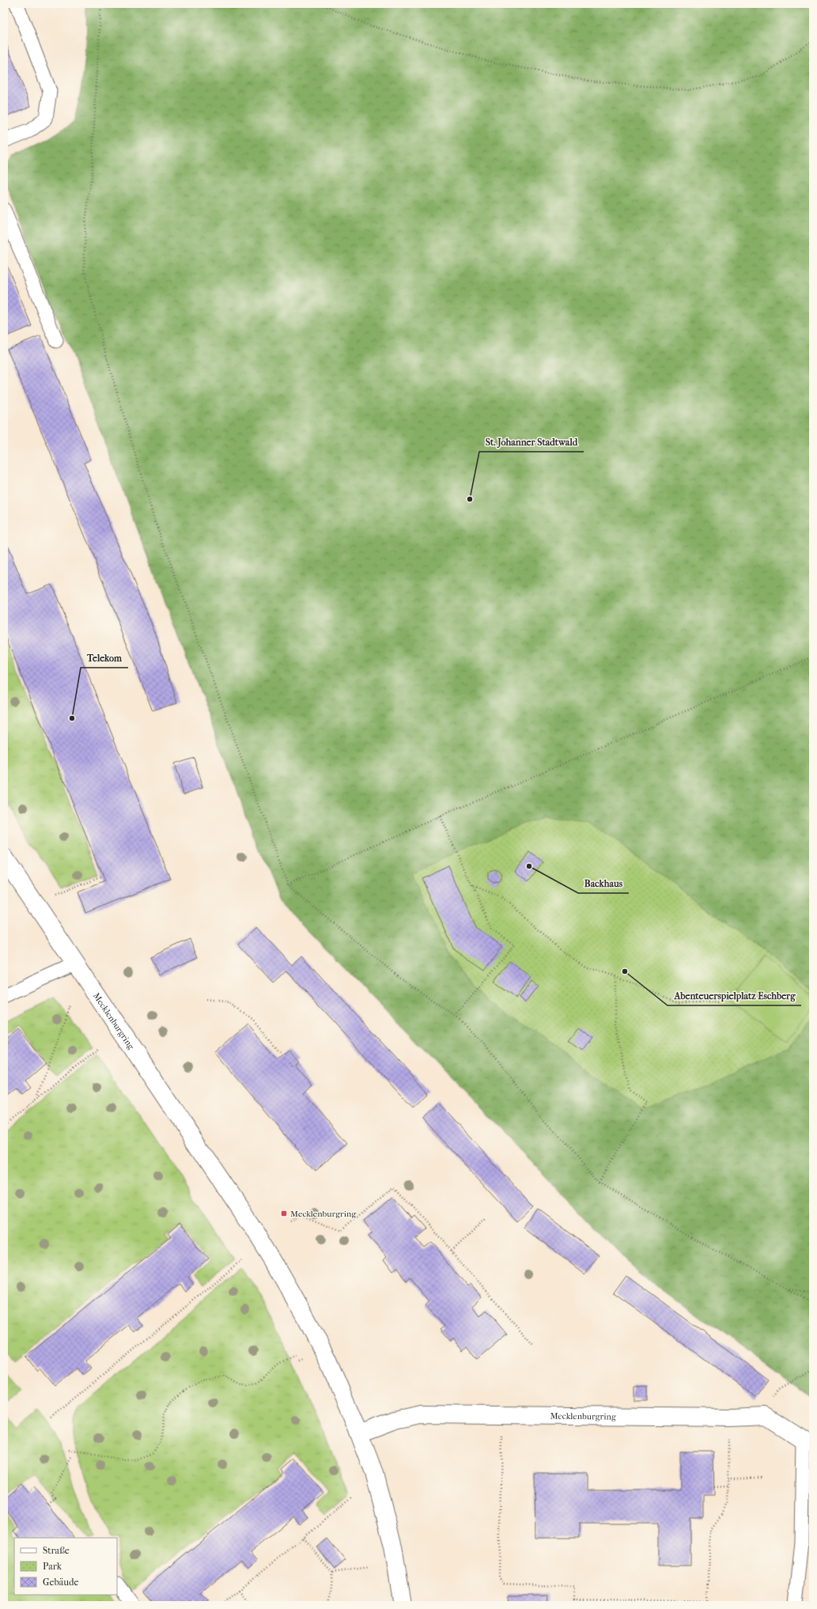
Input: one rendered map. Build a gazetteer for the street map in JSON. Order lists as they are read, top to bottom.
{
  "streets": {
    "street": ["Mecklenburgring"]
  },
  "places": {
    "other": [
      "St. Johanner Stadtwald",
      "Telekom",
      "Backhaus",
      "Abenteuerspielplatz Eschberg"
    ],
    "transit": ["Mecklenburgring"]
  },
  "legend": ["Straße", "Park", "Gebäude"]
}
